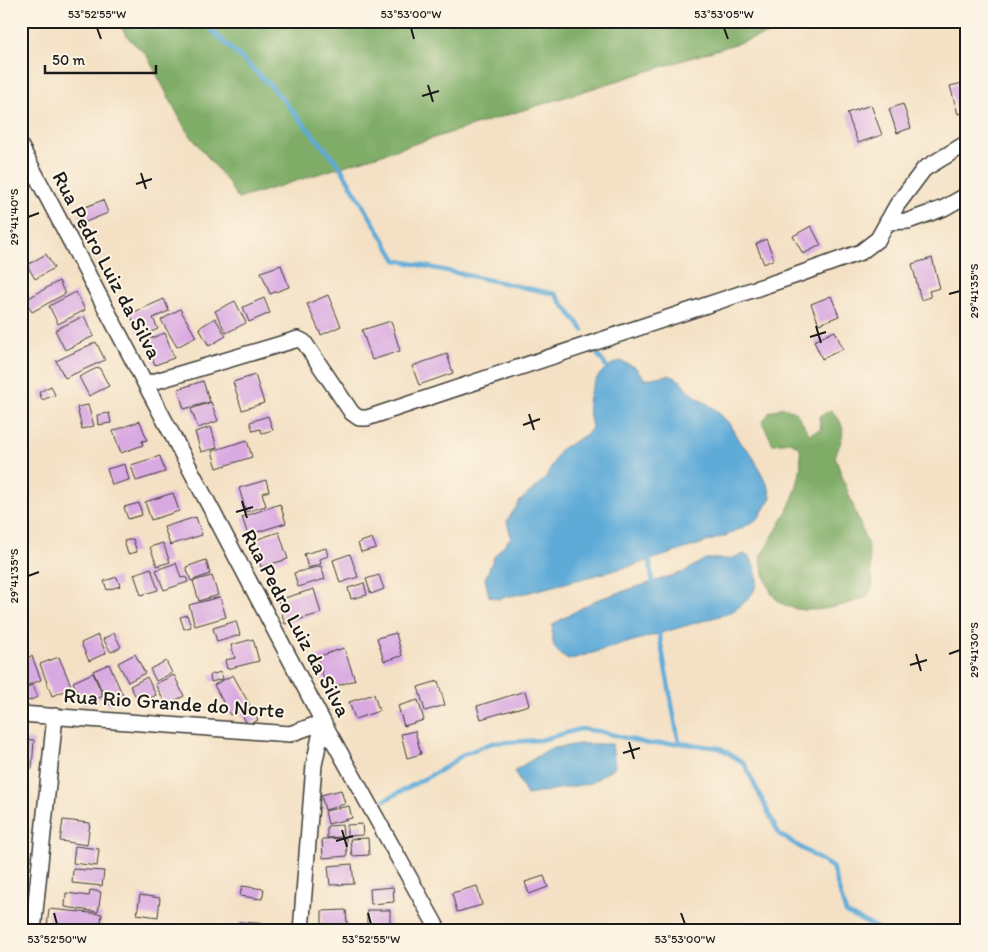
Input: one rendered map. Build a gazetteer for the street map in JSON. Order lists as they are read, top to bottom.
{
  "streets": {
    "street": ["Rua Pedro Luiz da Silva", "Rua Rio Grande do Norte"]
  },
  "crossings": [
    ["Rua Pedro Luiz da Silva", "Rua Rio Grande do Norte"]
  ],
  "scale_bar": "50 m",
  "coordinates": [
    "53°52'55\"W",
    "53°53'00\"W",
    "53°53'05\"W",
    "29°41'40\"S",
    "29°41'35\"S",
    "29°41'30\"S",
    "53°52'50\"W"
  ]
}
